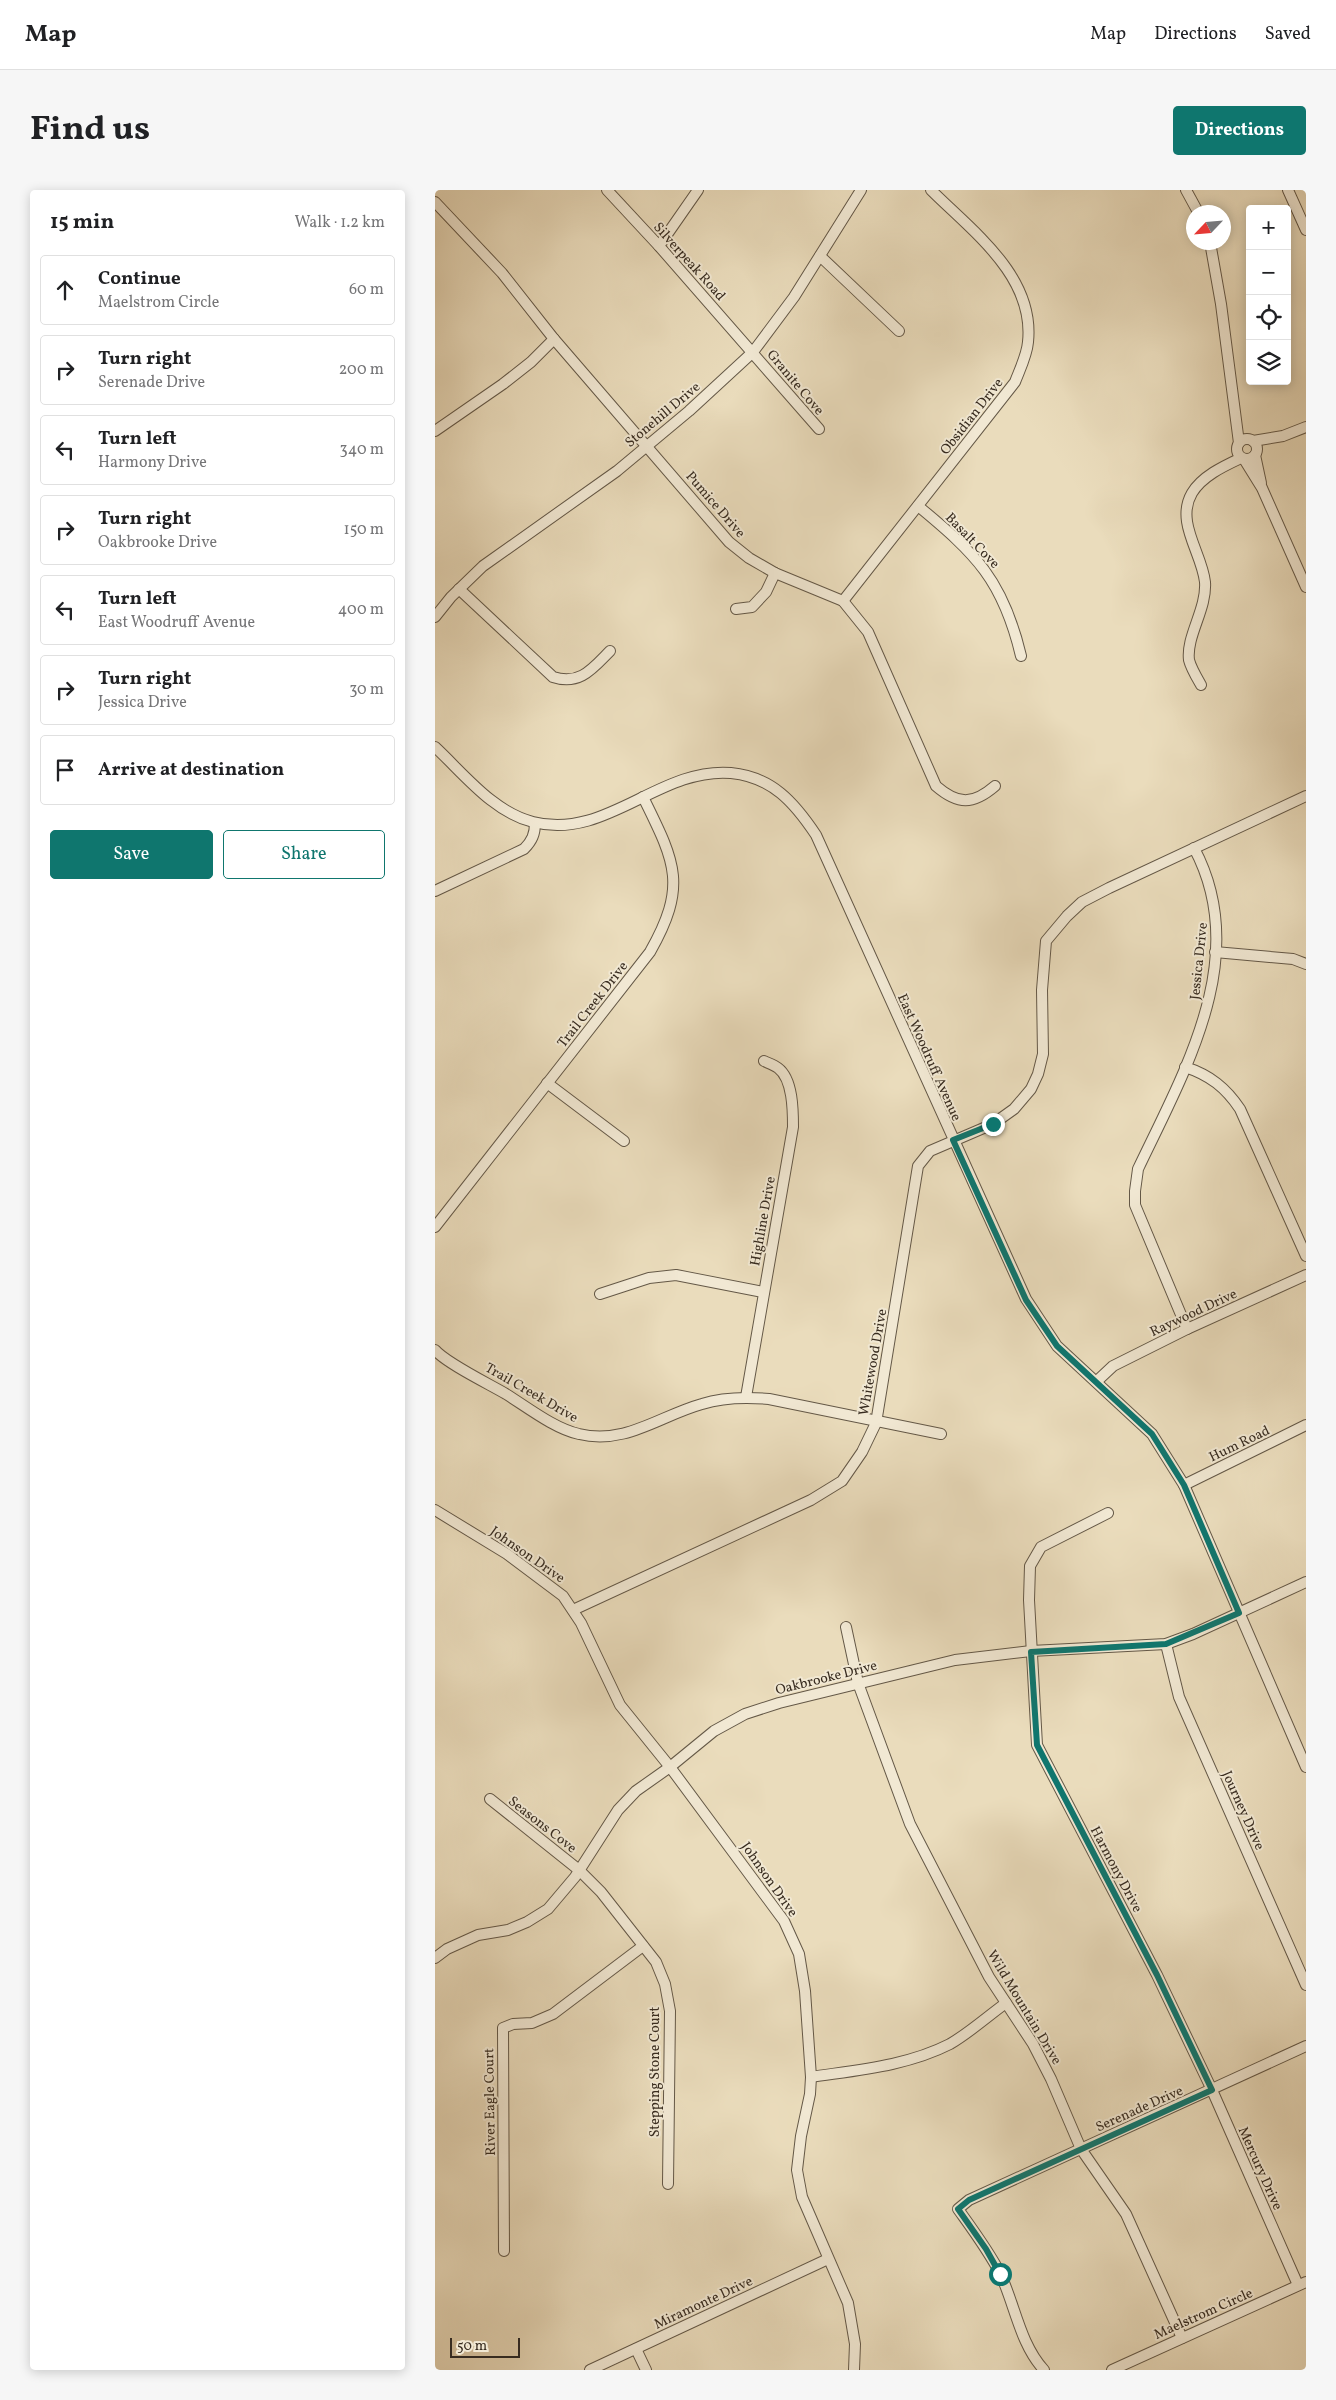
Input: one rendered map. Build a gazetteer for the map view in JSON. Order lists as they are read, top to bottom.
{
  "streets": {
    "street": [
      "Silverpeak Road",
      "Granite Cove",
      "Stonehill Drive",
      "Obsidian Drive",
      "Pumice Drive",
      "Basalt Cove",
      "Jessica Drive",
      "Trail Creek Drive",
      "East Woodruff Avenue",
      "Highline Drive",
      "Raywood Drive",
      "Whitewood Drive",
      "Hum Road",
      "Johnson Drive",
      "Oakbrooke Drive",
      "Journey Drive",
      "Seasons Cove",
      "Harmony Drive",
      "Wild Mountain Drive",
      "Stepping Stone Court",
      "River Eagle Court",
      "Serenade Drive",
      "Mercury Drive",
      "Miramonte Drive",
      "Maelstrom Circle"
    ]
  },
  "crossings": [
    ["Silverpeak Road", "Granite Cove"],
    ["Silverpeak Road", "Stonehill Drive"],
    ["Granite Cove", "Stonehill Drive"],
    ["Stonehill Drive", "Pumice Drive"],
    ["Obsidian Drive", "Pumice Drive"],
    ["Obsidian Drive", "Basalt Cove"],
    ["Jessica Drive", "Raywood Drive"],
    ["Trail Creek Drive", "East Woodruff Avenue"],
    ["Trail Creek Drive", "Highline Drive"],
    ["Trail Creek Drive", "Whitewood Drive"],
    ["East Woodruff Avenue", "Raywood Drive"],
    ["East Woodruff Avenue", "Whitewood Drive"],
    ["East Woodruff Avenue", "Hum Road"],
    ["East Woodruff Avenue", "Oakbrooke Drive"],
    ["Whitewood Drive", "Johnson Drive"],
    ["Johnson Drive", "Oakbrooke Drive"],
    ["Johnson Drive", "Miramonte Drive"],
    ["Oakbrooke Drive", "Journey Drive"],
    ["Oakbrooke Drive", "Seasons Cove"],
    ["Oakbrooke Drive", "Harmony Drive"],
    ["Oakbrooke Drive", "Wild Mountain Drive"],
    ["Oakbrooke Drive", "Stepping Stone Court"],
    ["Seasons Cove", "Stepping Stone Court"],
    ["Harmony Drive", "Serenade Drive"],
    ["Harmony Drive", "Mercury Drive"],
    ["Wild Mountain Drive", "Serenade Drive"],
    ["Wild Mountain Drive", "Maelstrom Circle"],
    ["Stepping Stone Court", "River Eagle Court"],
    ["Serenade Drive", "Mercury Drive"],
    ["Mercury Drive", "Maelstrom Circle"]
  ],
  "scale_bar": "50 m",
  "north": "bottom left",
  "page": {
    "header": "Map",
    "nav": ["Map", "Directions", "Saved"],
    "title": "Find us",
    "buttons": [
      "Directions",
      ["Save", "Share"]
    ],
    "heading": ["15 min", "Walk · 1.2 km"],
    "map_buttons": ["+", "−"],
    "list": [
      ["Continue", "Maelstrom Circle", "60 m"],
      ["Turn right", "Serenade Drive", "200 m"],
      ["Turn left", "Harmony Drive", "340 m"],
      ["Turn right", "Oakbrooke Drive", "150 m"],
      ["Turn left", "East Woodruff Avenue", "400 m"],
      ["Turn right", "Jessica Drive", "30 m"],
      "Arrive at destination"
    ],
    "scale": "50 m"
  }
}
